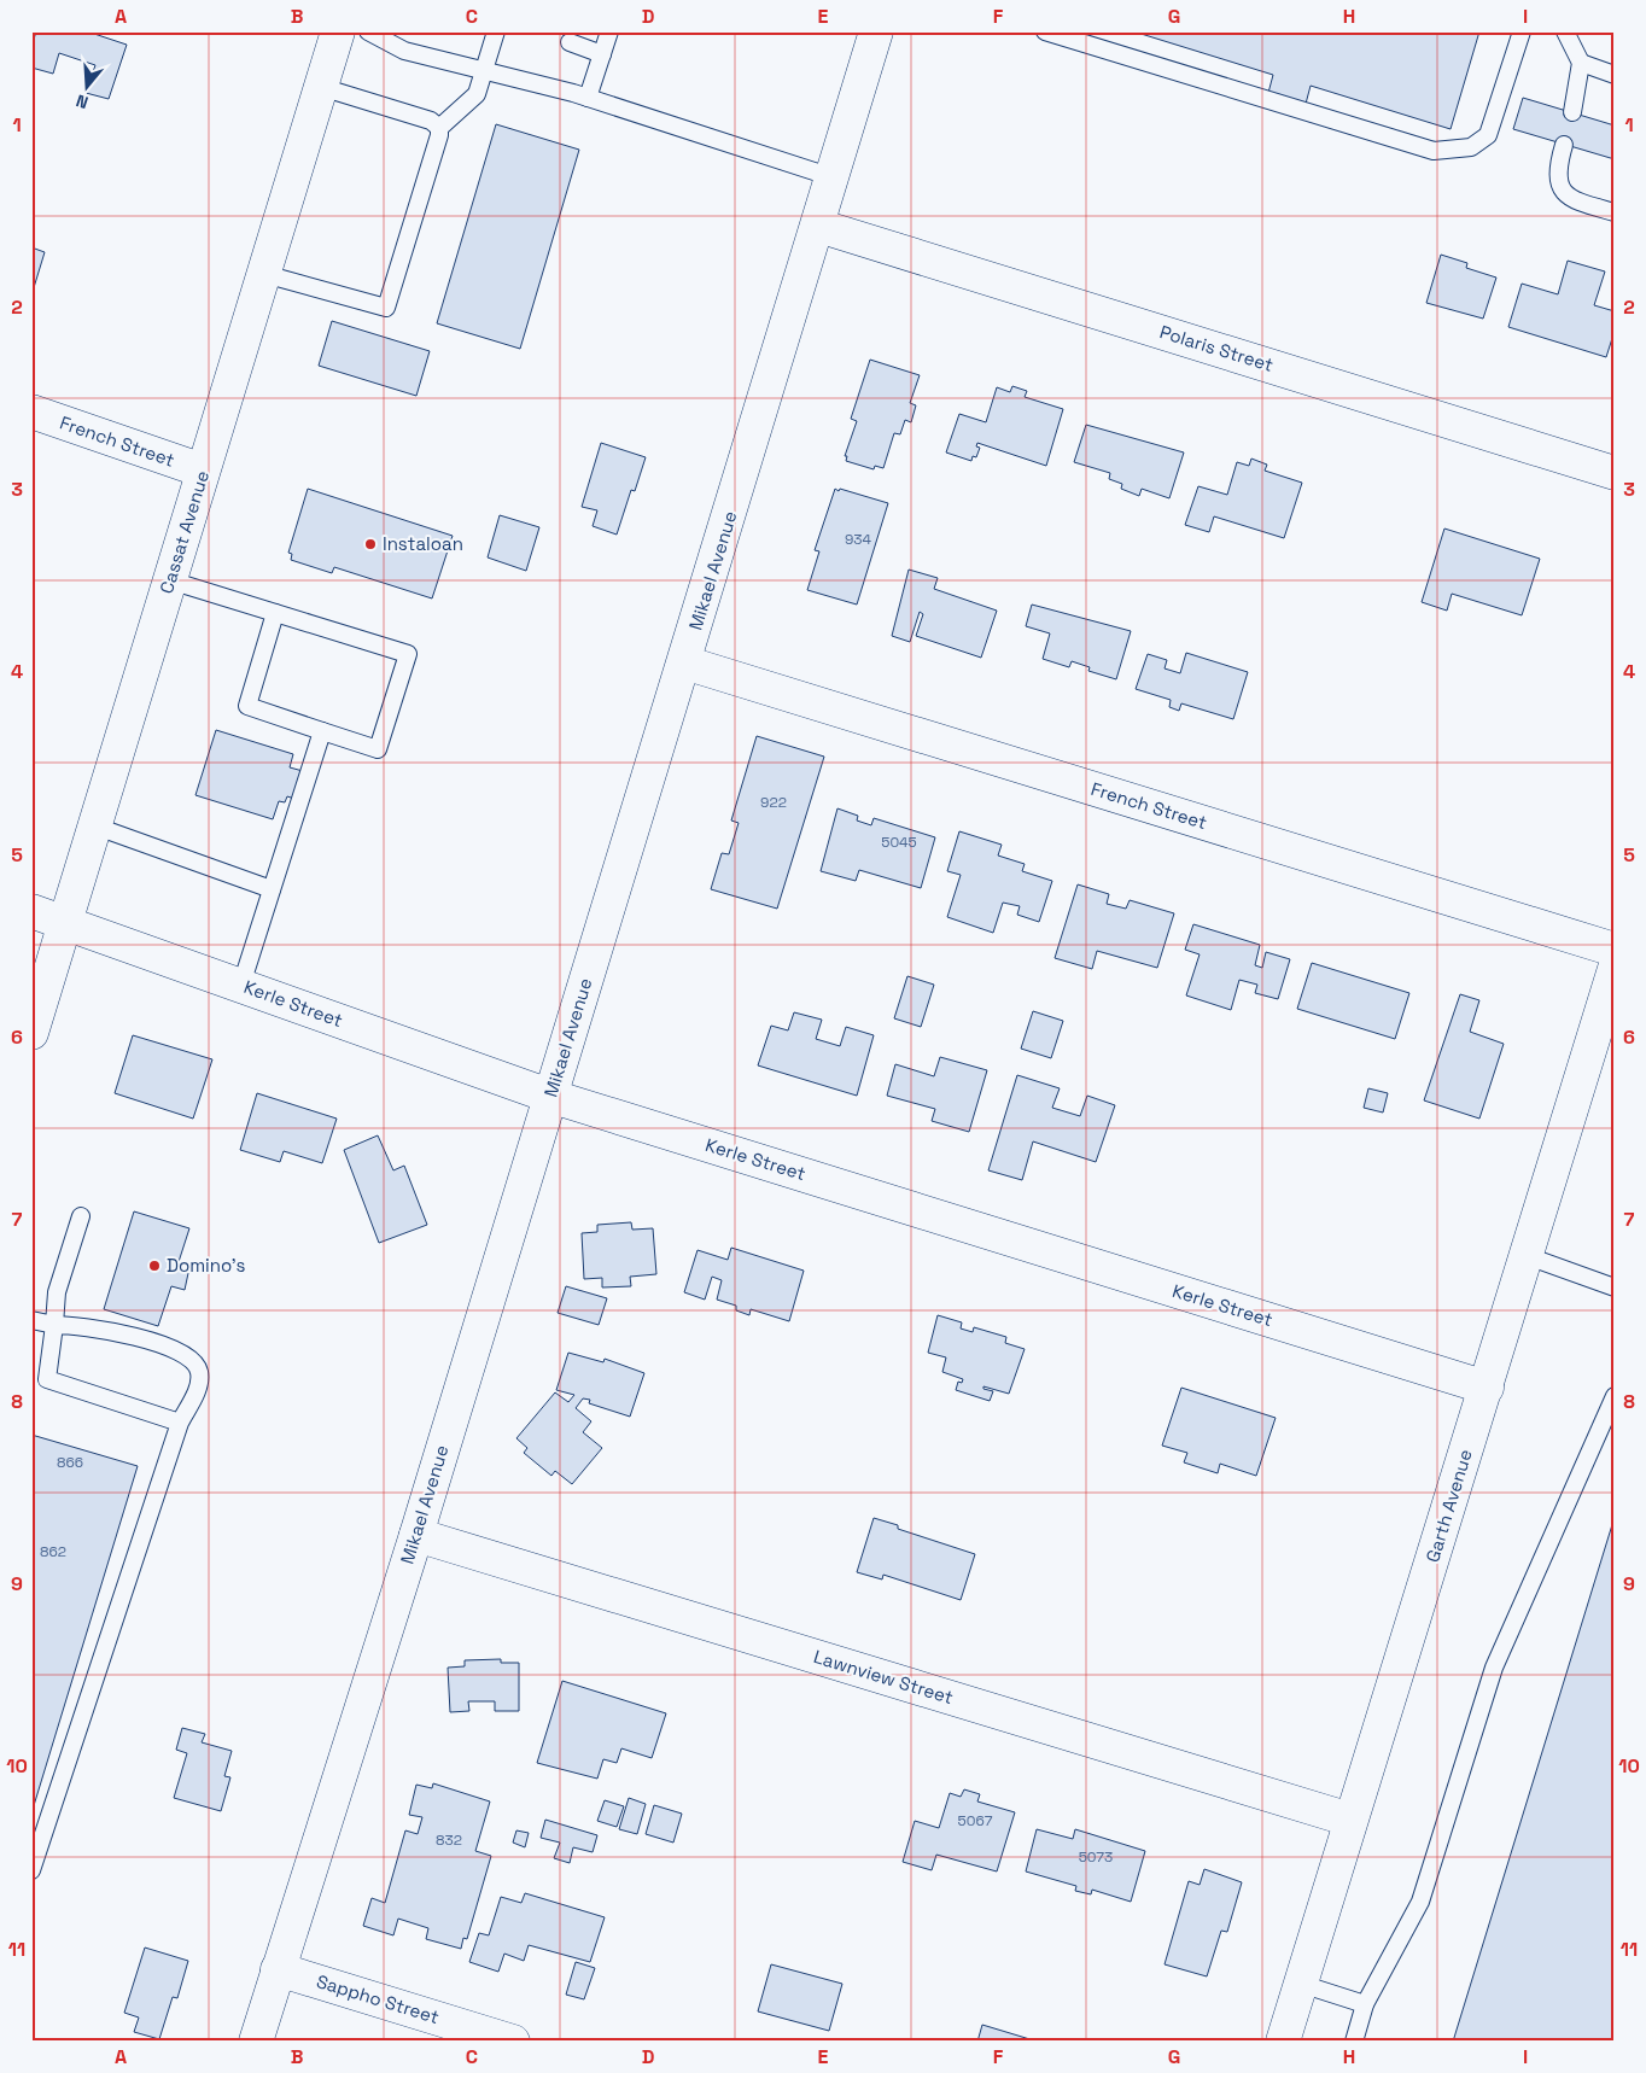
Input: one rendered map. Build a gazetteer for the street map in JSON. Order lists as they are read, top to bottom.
{
  "streets": {
    "street": [
      "Polaris Street",
      "French Street",
      "Cassat Avenue",
      "Mikael Avenue",
      "Kerle Street",
      "Garth Avenue",
      "Lawnview Street",
      "Sappho Street"
    ]
  },
  "crossings": [
    ["Polaris Street", "Mikael Avenue"],
    ["French Street", "Cassat Avenue"],
    ["French Street", "Mikael Avenue"],
    ["Cassat Avenue", "Kerle Street"],
    ["Mikael Avenue", "Kerle Street"],
    ["Mikael Avenue", "Lawnview Street"],
    ["Mikael Avenue", "Sappho Street"],
    ["Kerle Street", "Garth Avenue"],
    ["Garth Avenue", "Lawnview Street"]
  ],
  "places": ["Instaloan", "Domino's"],
  "house_numbers": [
    "934",
    "922",
    "5045",
    "866",
    "862",
    "5067",
    "832",
    "5073"
  ],
  "north": "bottom",
  "grid": {
    "columns": [
      "A",
      "B",
      "C",
      "D",
      "E",
      "F",
      "G",
      "H",
      "I"
    ],
    "rows": [
      "1",
      "2",
      "3",
      "4",
      "5",
      "6",
      "7",
      "8",
      "9",
      "10",
      "11"
    ]
  }
}
